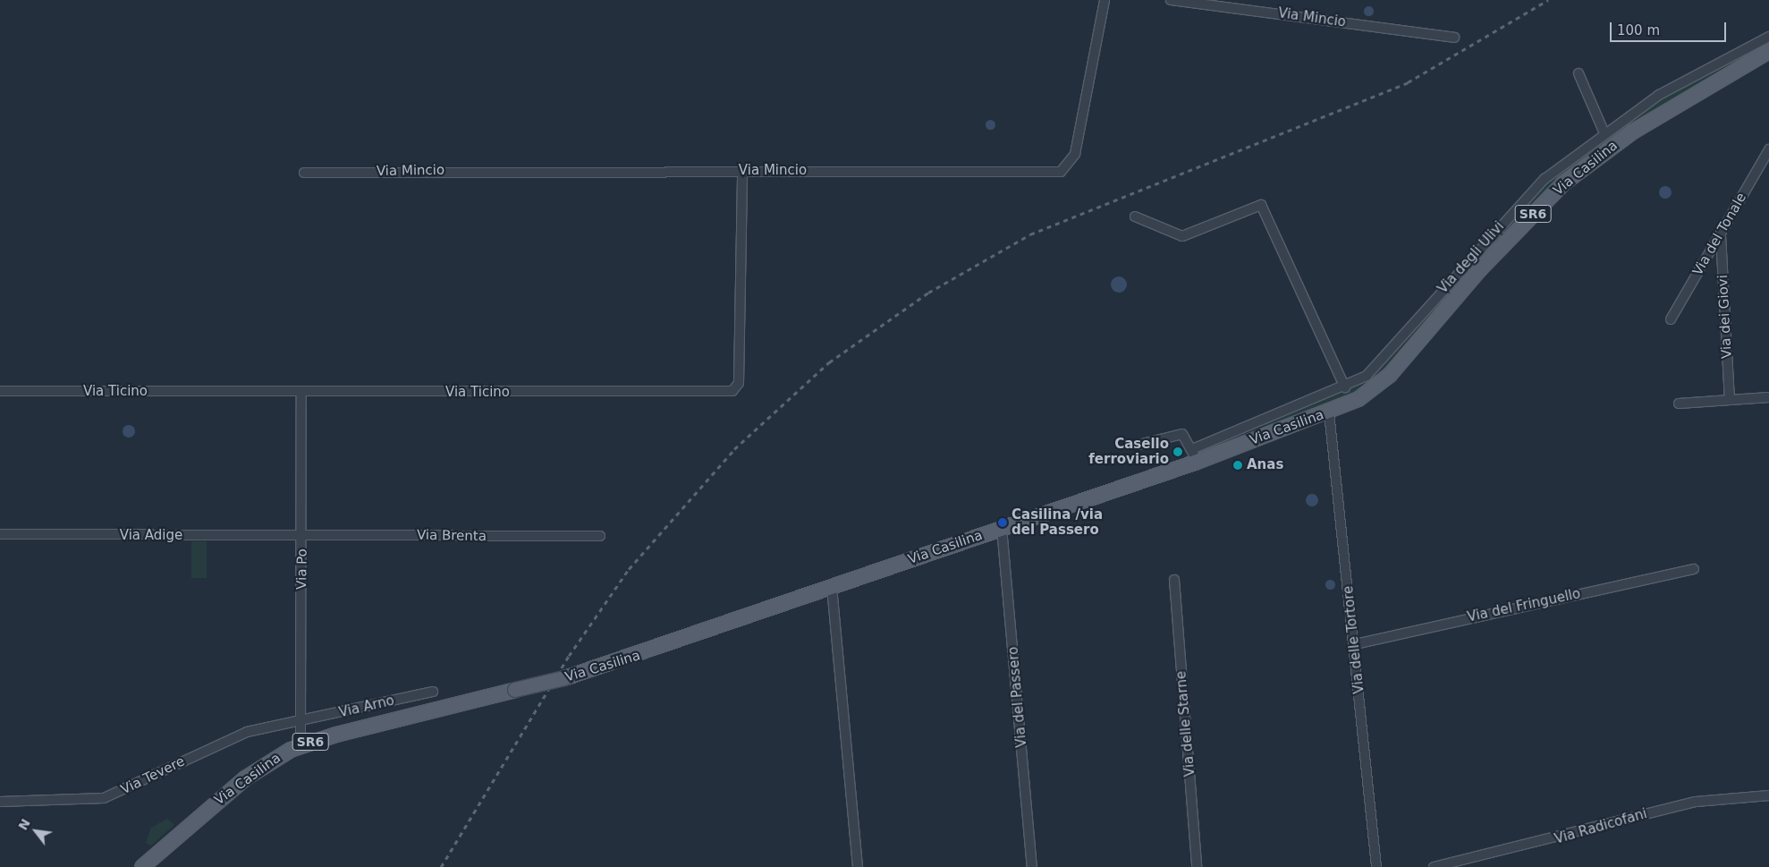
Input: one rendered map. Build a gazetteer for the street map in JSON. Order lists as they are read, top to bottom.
{
  "streets": {
    "main road": ["Via Casilina", "SR6"],
    "street": [
      "Via Mincio",
      "Via del Tonale",
      "Via degli Ulivi",
      "Via dei Giovi",
      "Via Ticino",
      "Via Adige",
      "Via Brenta",
      "Via Po",
      "Via del Fringuello",
      "Via delle Tortore",
      "Via del Passero",
      "Via Arno",
      "Via delle Starne",
      "Via Tevere",
      "Via Radicofani"
    ]
  },
  "crossings": [
    ["Via Mincio", "Via Ticino"],
    ["Via Casilina", "Via degli Ulivi"],
    ["Via Casilina", "Via Po"],
    ["Via Casilina", "Via delle Tortore"],
    ["Via Casilina", "Via del Passero"],
    ["Via del Tonale", "Via dei Giovi"],
    ["Via Ticino", "Via Po"],
    ["Via Adige", "Via Brenta"],
    ["Via Adige", "Via Po"],
    ["Via Brenta", "Via Po"],
    ["Via Po", "Via Arno"],
    ["Via Po", "Via Tevere"],
    ["Via del Fringuello", "Via delle Tortore"],
    ["Via Arno", "Via Tevere"]
  ],
  "places": ["Casello ferroviario", "Anas", "Casilina /via del Passero"],
  "scale_bar": "100 m",
  "north": "top left"
}
